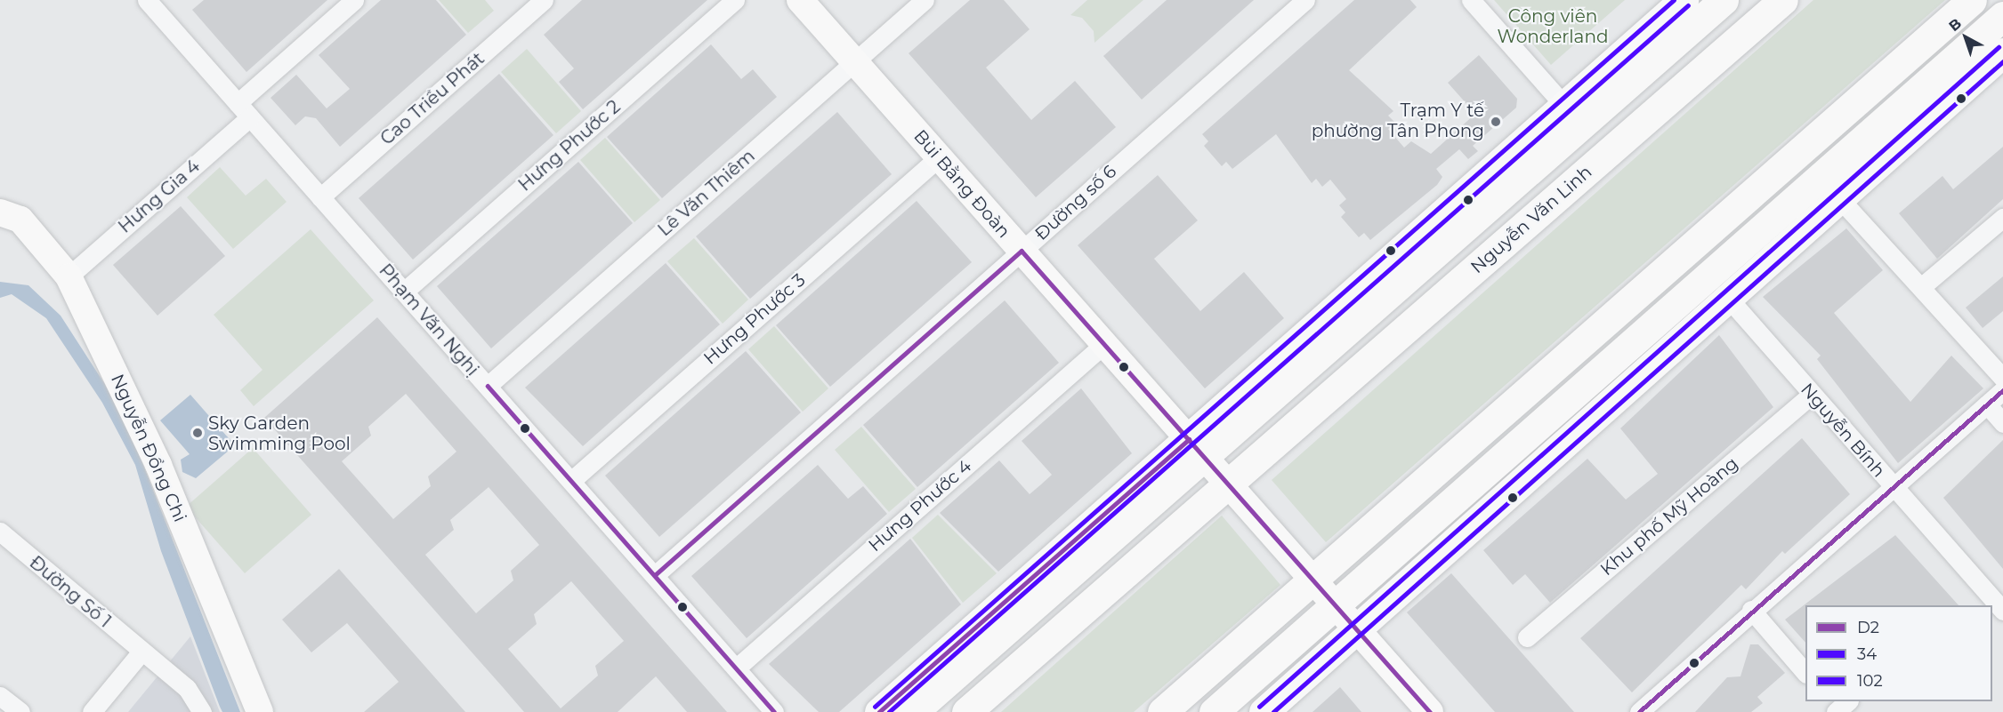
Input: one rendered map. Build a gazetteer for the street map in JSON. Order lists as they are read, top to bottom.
{
  "streets": {
    "main road": ["Nguyễn Văn Linh"],
    "street": [
      "Cao Triều Phát",
      "Hưng Phước 2",
      "Bùi Bằng Đoàn",
      "Lê Văn Thiêm",
      "Hưng Gia 4",
      "Đường số 6",
      "Hưng Phước 3",
      "Phạm Văn Nghị",
      "Nguyễn Bính",
      "Nguyễn Đổng Chi",
      "Hưng Phước 4",
      "Khu phố Mỹ Hoàng",
      "Đường Số 1"
    ]
  },
  "crossings": [
    ["Cao Triều Phát", "Phạm Văn Nghị"],
    ["Hưng Phước 2", "Phạm Văn Nghị"],
    ["Bùi Bằng Đoàn", "Lê Văn Thiêm"],
    ["Bùi Bằng Đoàn", "Đường số 6"],
    ["Bùi Bằng Đoàn", "Nguyễn Văn Linh"],
    ["Bùi Bằng Đoàn", "Hưng Phước 3"],
    ["Bùi Bằng Đoàn", "Hưng Phước 4"],
    ["Lê Văn Thiêm", "Phạm Văn Nghị"],
    ["Hưng Gia 4", "Phạm Văn Nghị"],
    ["Hưng Gia 4", "Nguyễn Đổng Chi"],
    ["Đường số 6", "Phạm Văn Nghị"],
    ["Hưng Phước 3", "Phạm Văn Nghị"],
    ["Phạm Văn Nghị", "Hưng Phước 4"],
    ["Nguyễn Bính", "Khu phố Mỹ Hoàng"]
  ],
  "parks": ["Công viên Wonderland"],
  "places": ["Trạm Y tế phường Tân Phong", "Sky Garden Swimming Pool"],
  "lines": ["transit line 102", "transit line 34", "transit line D2"],
  "legend": ["D2", "34", "102"],
  "north": "top left"
}
